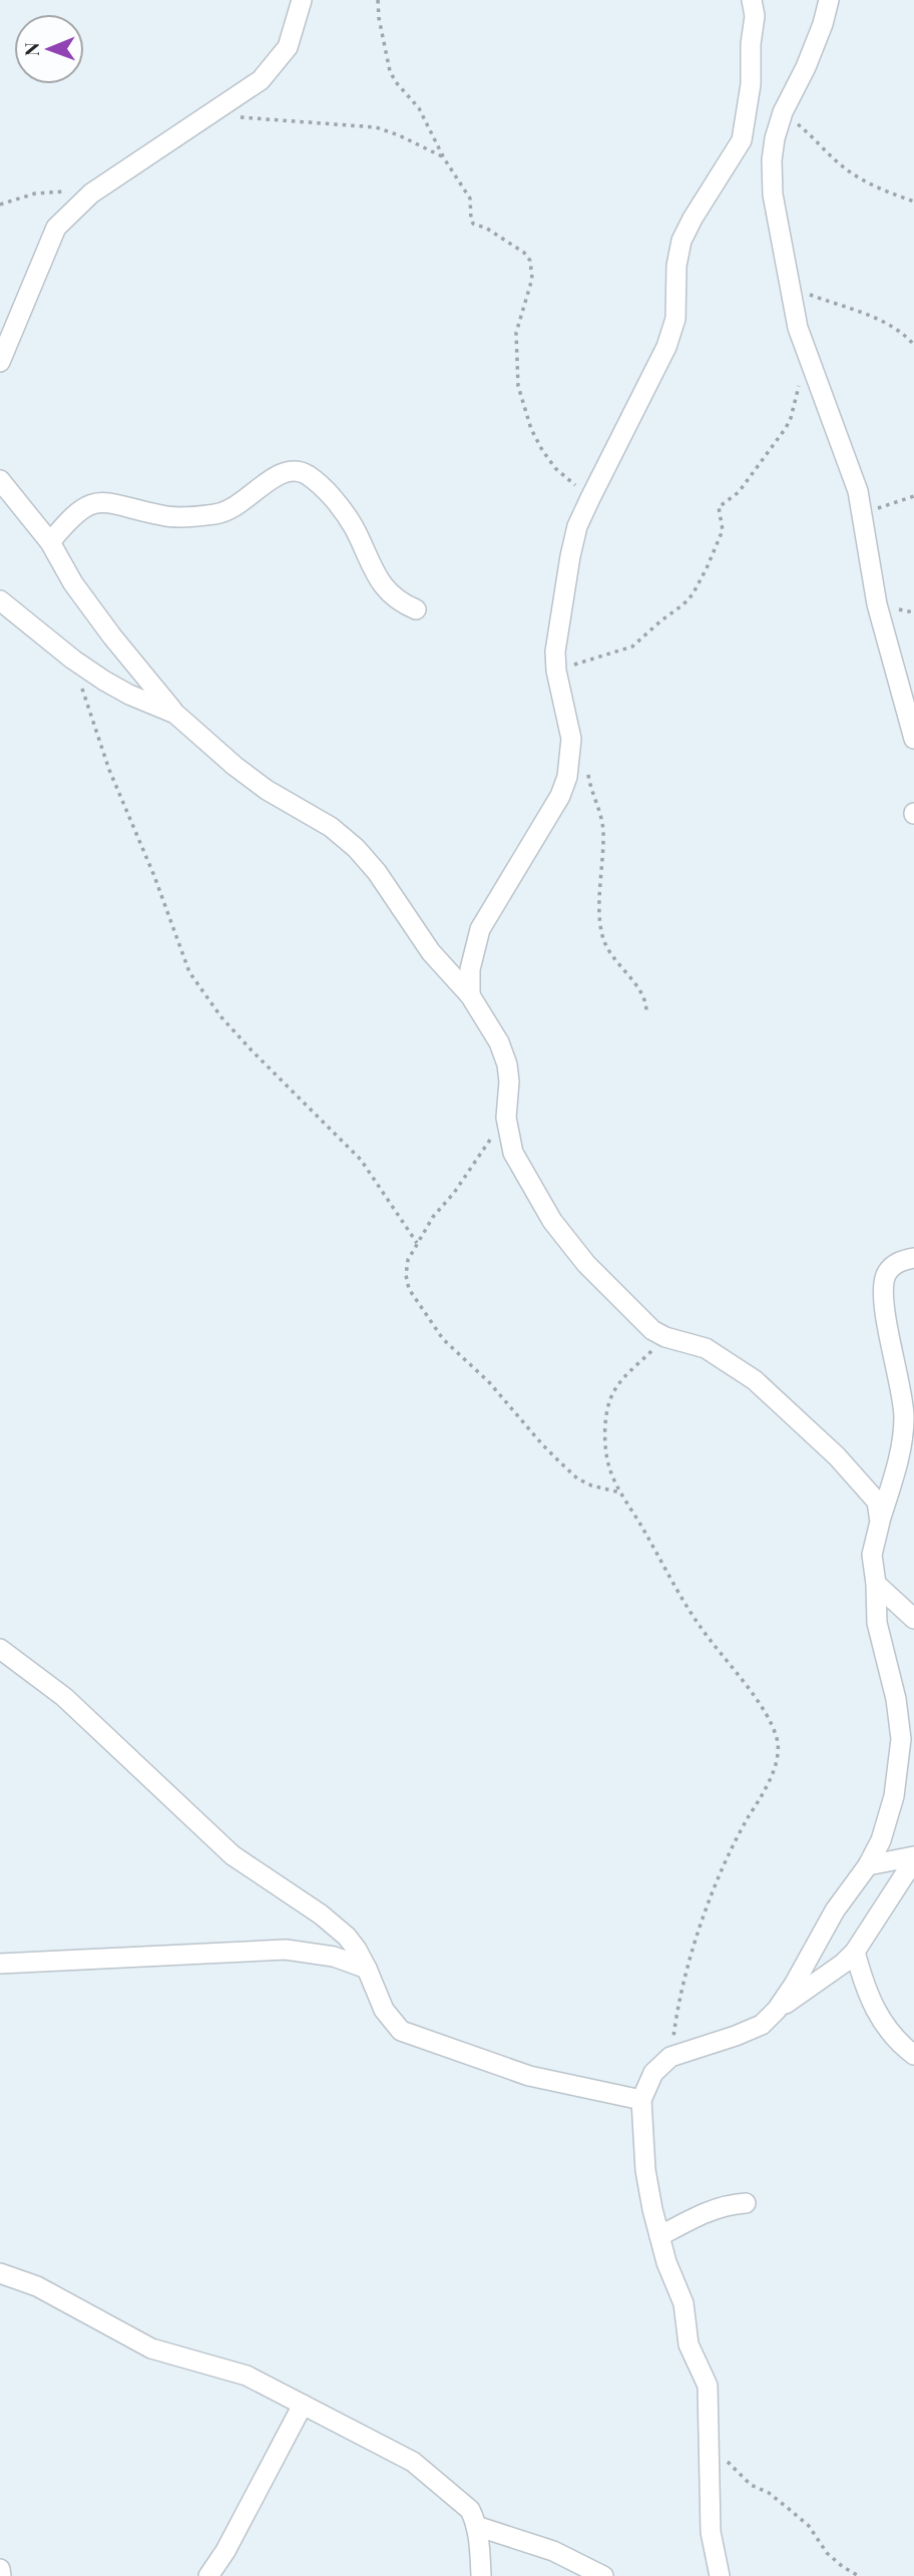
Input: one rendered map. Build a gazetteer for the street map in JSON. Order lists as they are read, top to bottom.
{
  "north": "left"
}
